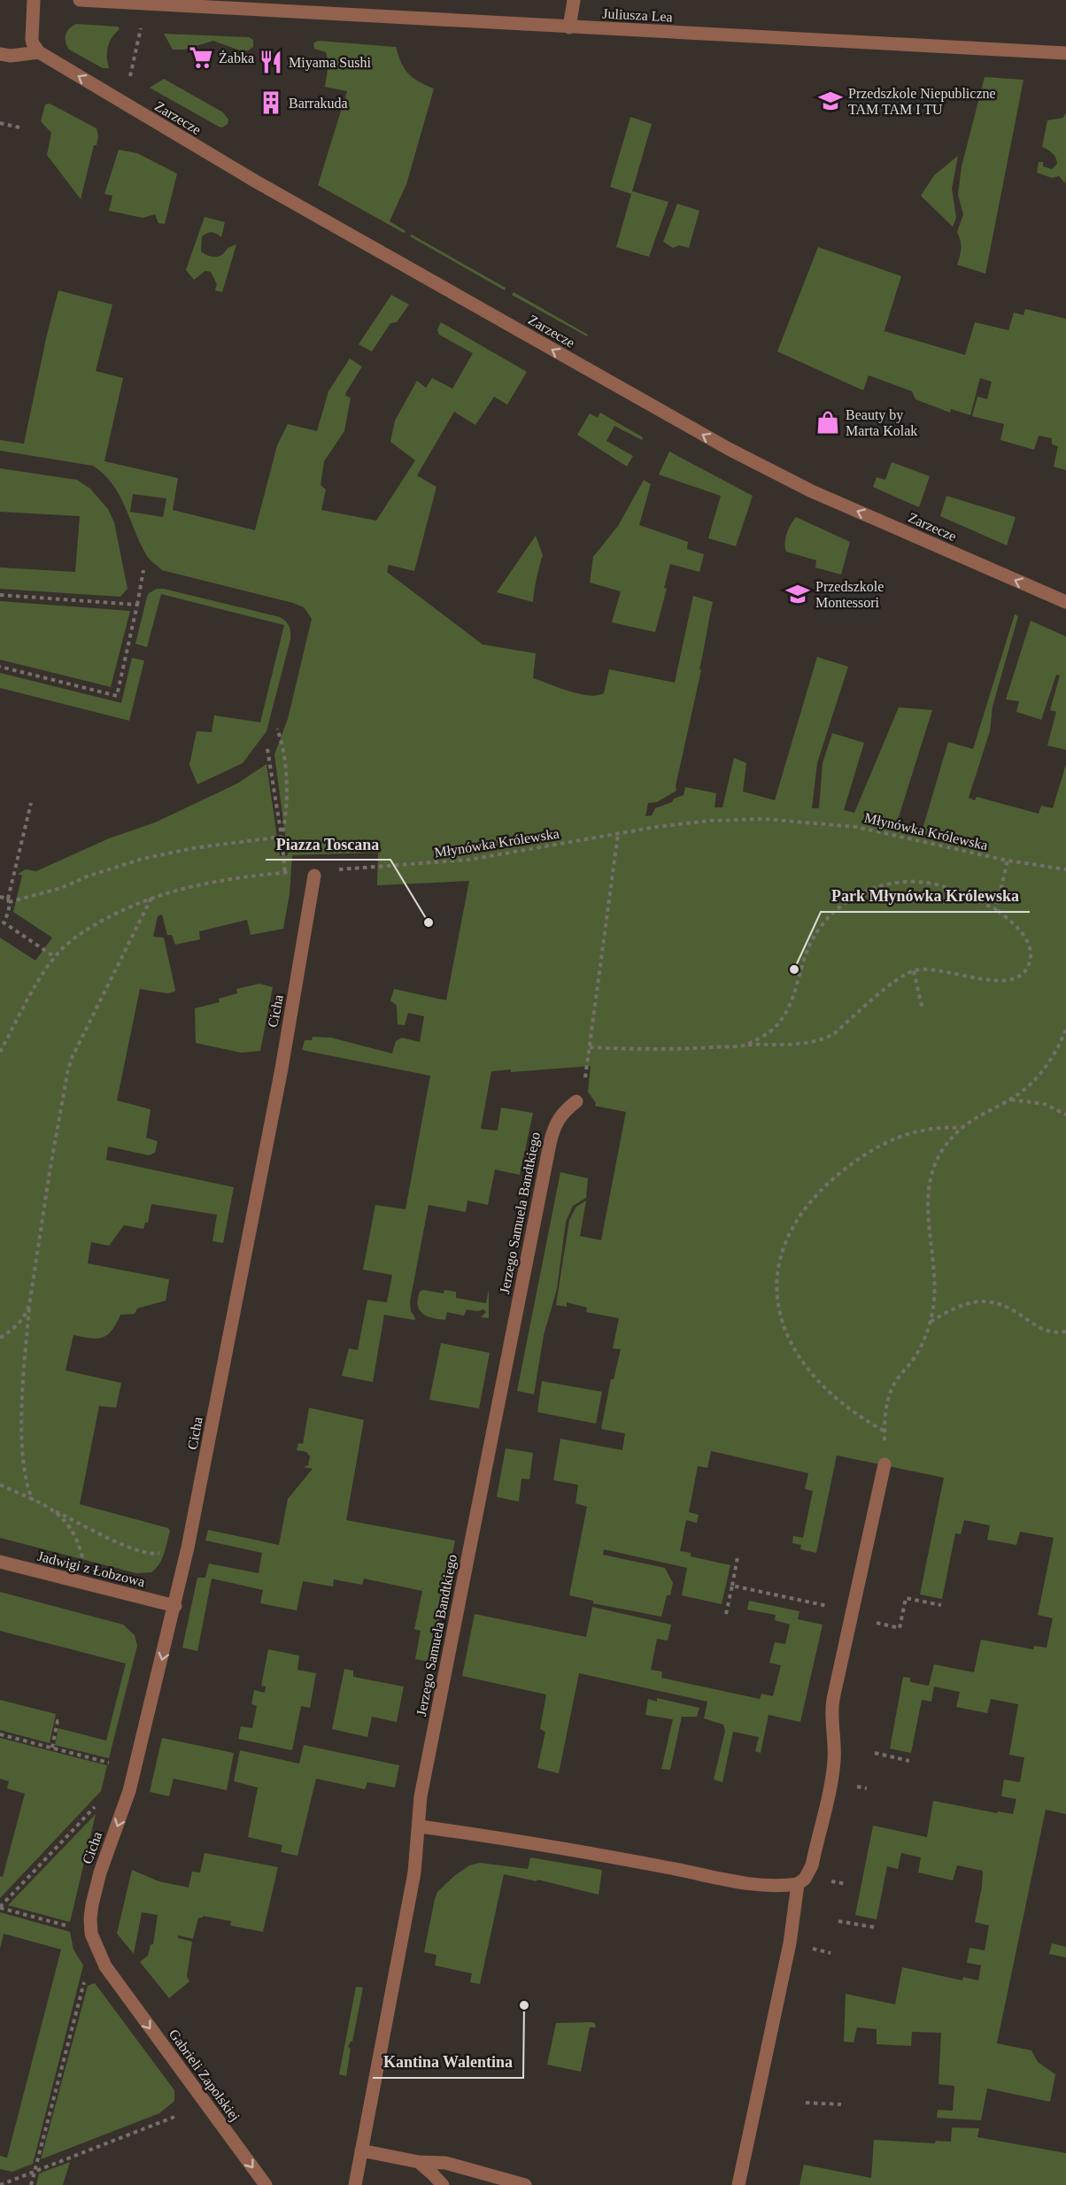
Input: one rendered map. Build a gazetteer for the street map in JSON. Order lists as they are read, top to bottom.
{
  "streets": {
    "street": [
      "Juliusza Lea",
      "Zarzecze",
      "Cicha",
      "Jerzego Samuela Bandtkiego",
      "Jadwigi z Łobzowa",
      "Gabrieli Zapolskiej"
    ],
    "path": ["Młynówka Królewska"]
  },
  "crossings": [
    ["Cicha", "Jadwigi z Łobzowa"],
    ["Cicha", "Gabrieli Zapolskiej"]
  ],
  "one_way": ["Zarzecze", "Gabrieli Zapolskiej"],
  "places": {
    "supermarket": ["Żabka"],
    "restaurant": ["Miyama Sushi"],
    "school or university": ["Przedszkole Niepubliczne TAM TAM I TU", "Przedszkole Montessori"],
    "building": ["Barrakuda"],
    "shop": ["Beauty by Marta Kolak"],
    "other": ["Piazza Toscana", "Park Młynówka Królewska", "Kantina Walentina"]
  }
}
